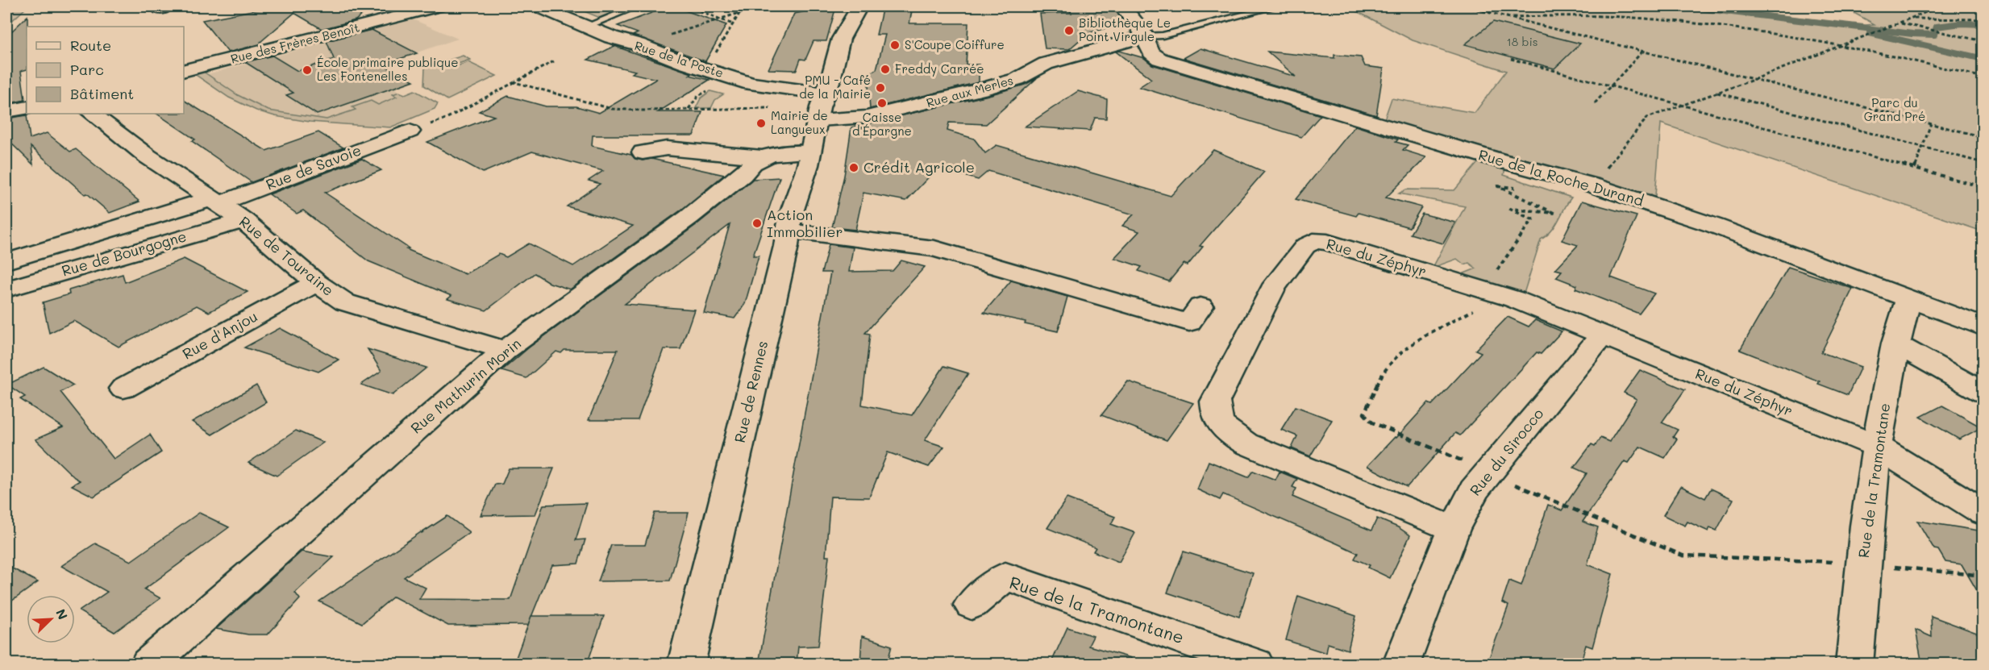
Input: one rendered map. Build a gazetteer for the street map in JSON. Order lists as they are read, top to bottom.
{
  "streets": {
    "street": [
      "Rue des Frères Benoît",
      "Rue de la Poste",
      "Rue aux Merles",
      "Rue de Savoie",
      "Rue de la Roche Durand",
      "Rue de Bourgogne",
      "Rue de Touraine",
      "Rue du Zéphyr",
      "Rue d'Anjou",
      "Rue Mathurin Morin",
      "Rue de Rennes",
      "Rue du Sirocco",
      "Rue de la Tramontane"
    ]
  },
  "crossings": [
    ["Rue de la Poste", "Rue de Rennes"],
    ["Rue aux Merles", "Rue de la Roche Durand"],
    ["Rue aux Merles", "Rue de Rennes"],
    ["Rue de Savoie", "Rue de Bourgogne"],
    ["Rue de Savoie", "Rue de Touraine"],
    ["Rue de la Roche Durand", "Rue de la Tramontane"],
    ["Rue de Bourgogne", "Rue de Touraine"],
    ["Rue de Touraine", "Rue d'Anjou"],
    ["Rue de Touraine", "Rue Mathurin Morin"],
    ["Rue du Zéphyr", "Rue du Sirocco"],
    ["Rue du Zéphyr", "Rue de la Tramontane"]
  ],
  "parks": ["Parc du Grand Pré"],
  "places": [
    "Bibliothèque Le Point Virgule",
    "S'Coupe Coiffure",
    "Freddy Carrée",
    "École primaire publique Les Fontenelles",
    "PMU - Café de la Mairie",
    "Caisse d'Épargne",
    "Mairie de Langueux",
    "Crédit Agricole",
    "Action Immobilier"
  ],
  "house_numbers": ["18 bis"],
  "legend": ["Route", "Parc", "Bâtiment"],
  "north": "top right"
}
